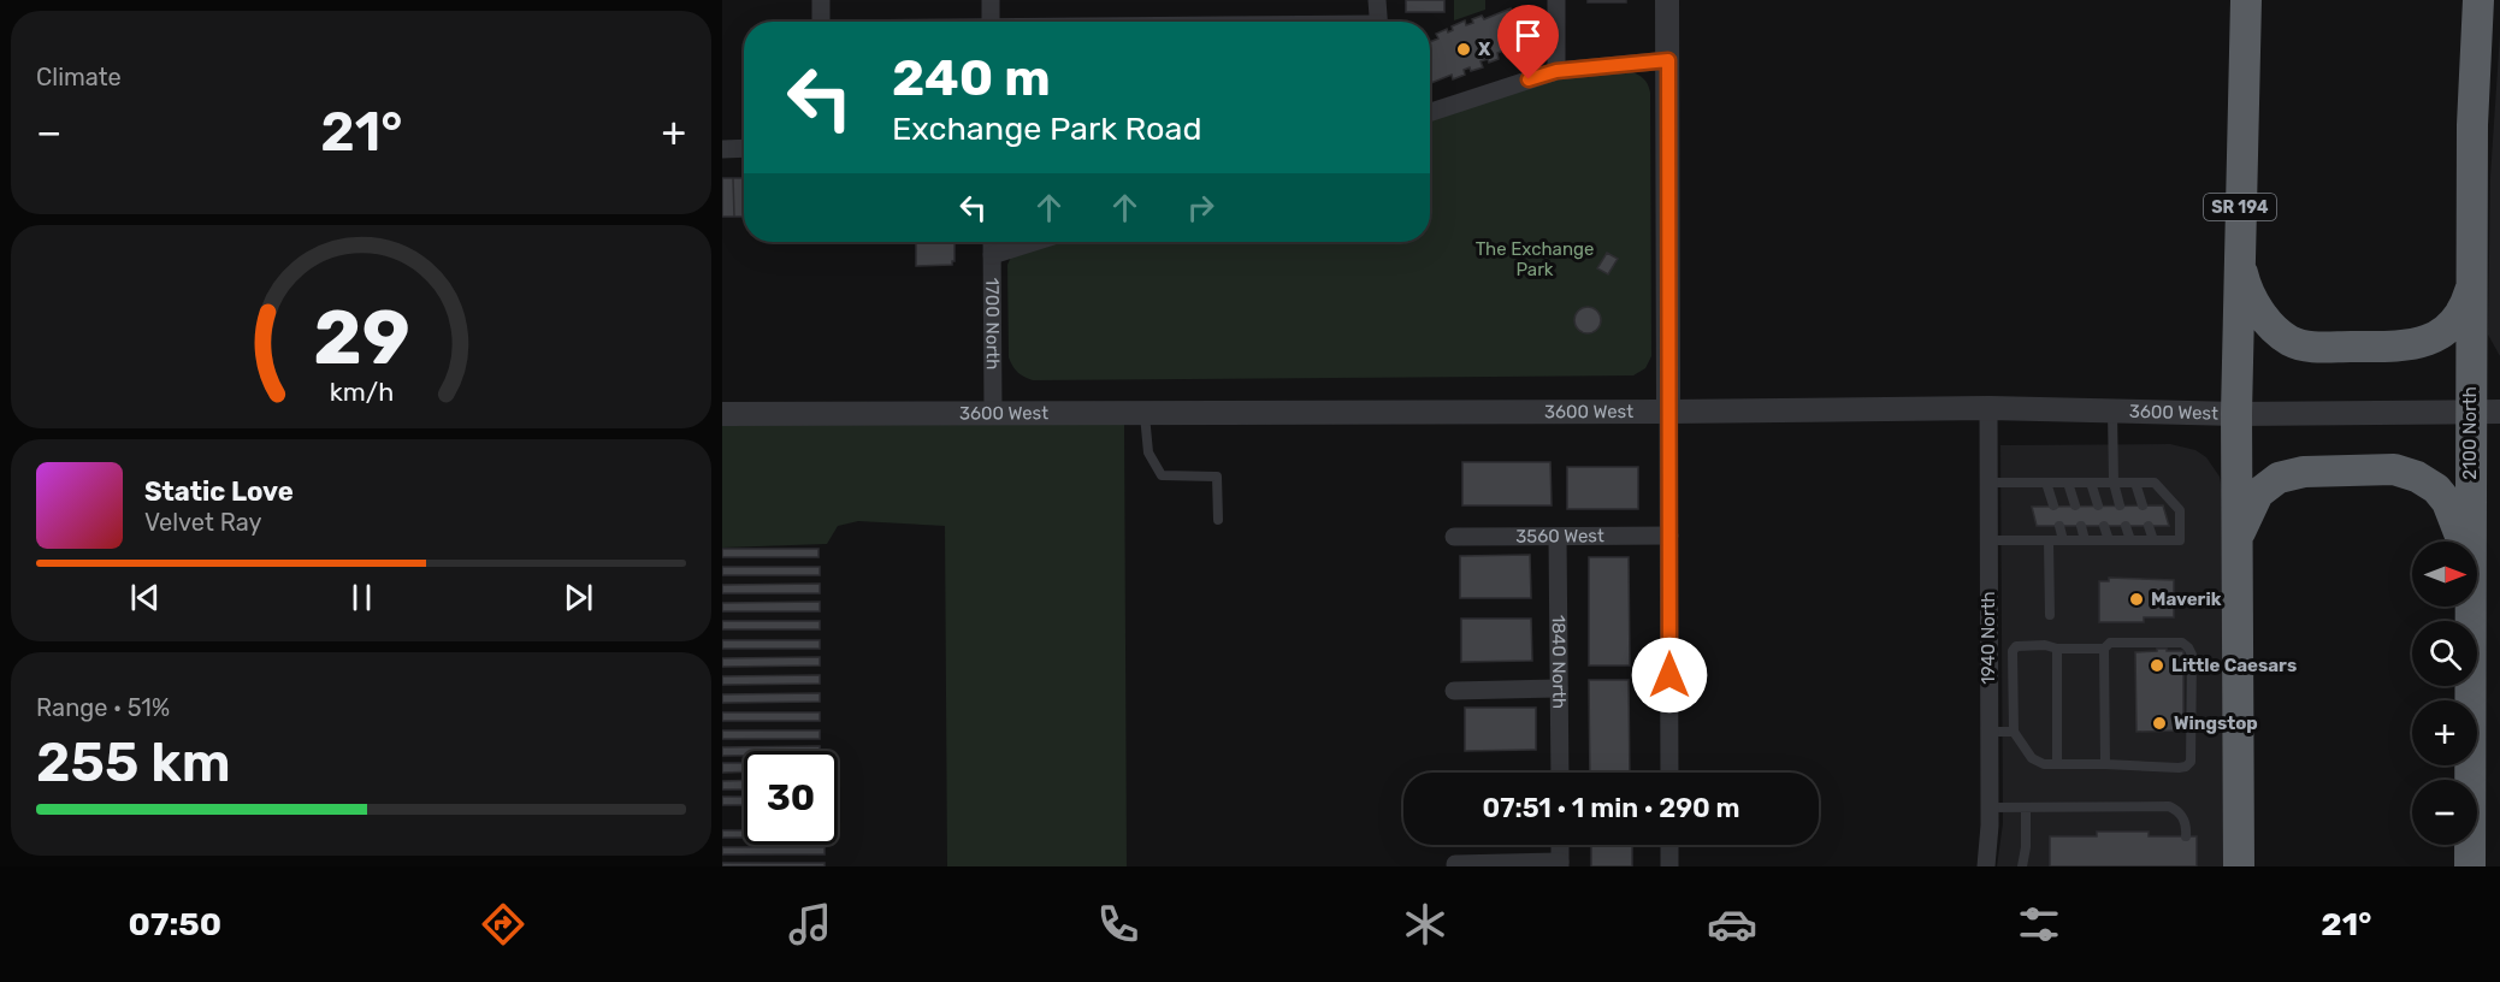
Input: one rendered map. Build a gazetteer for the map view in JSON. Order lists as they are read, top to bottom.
{
  "streets": {
    "highway": ["SR 194", "2100 North"],
    "street": [
      "1700 North",
      "3600 West",
      "3560 West",
      "1940 North",
      "1840 North"
    ]
  },
  "crossings": [
    ["SR 194", "3600 West"],
    ["1700 North", "3600 West"],
    ["3600 West", "2100 North"],
    ["3600 West", "1940 North"],
    ["3560 West", "1840 North"]
  ],
  "parks": ["The Exchange Park"],
  "places": [
    "X",
    "Maverik",
    "Little Caesars",
    "Wingstop"
  ],
  "north": "right",
  "page": {
    "tile": [
      "Climate",
      ["Range · 51%", "255 km"]
    ],
    "turn": ["240 m", "Exchange Park Road"],
    "heat": ["−", "21°", "+"],
    "song": ["Static Love", "Velvet Ray"],
    "map_buttons": ["+", "−"],
    "limit": "30",
    "trip": "07:51 · 1 min · 290 m",
    "tabs": ["07:50", "21°"],
    "gauge": ["29", "km/h"]
  }
}
